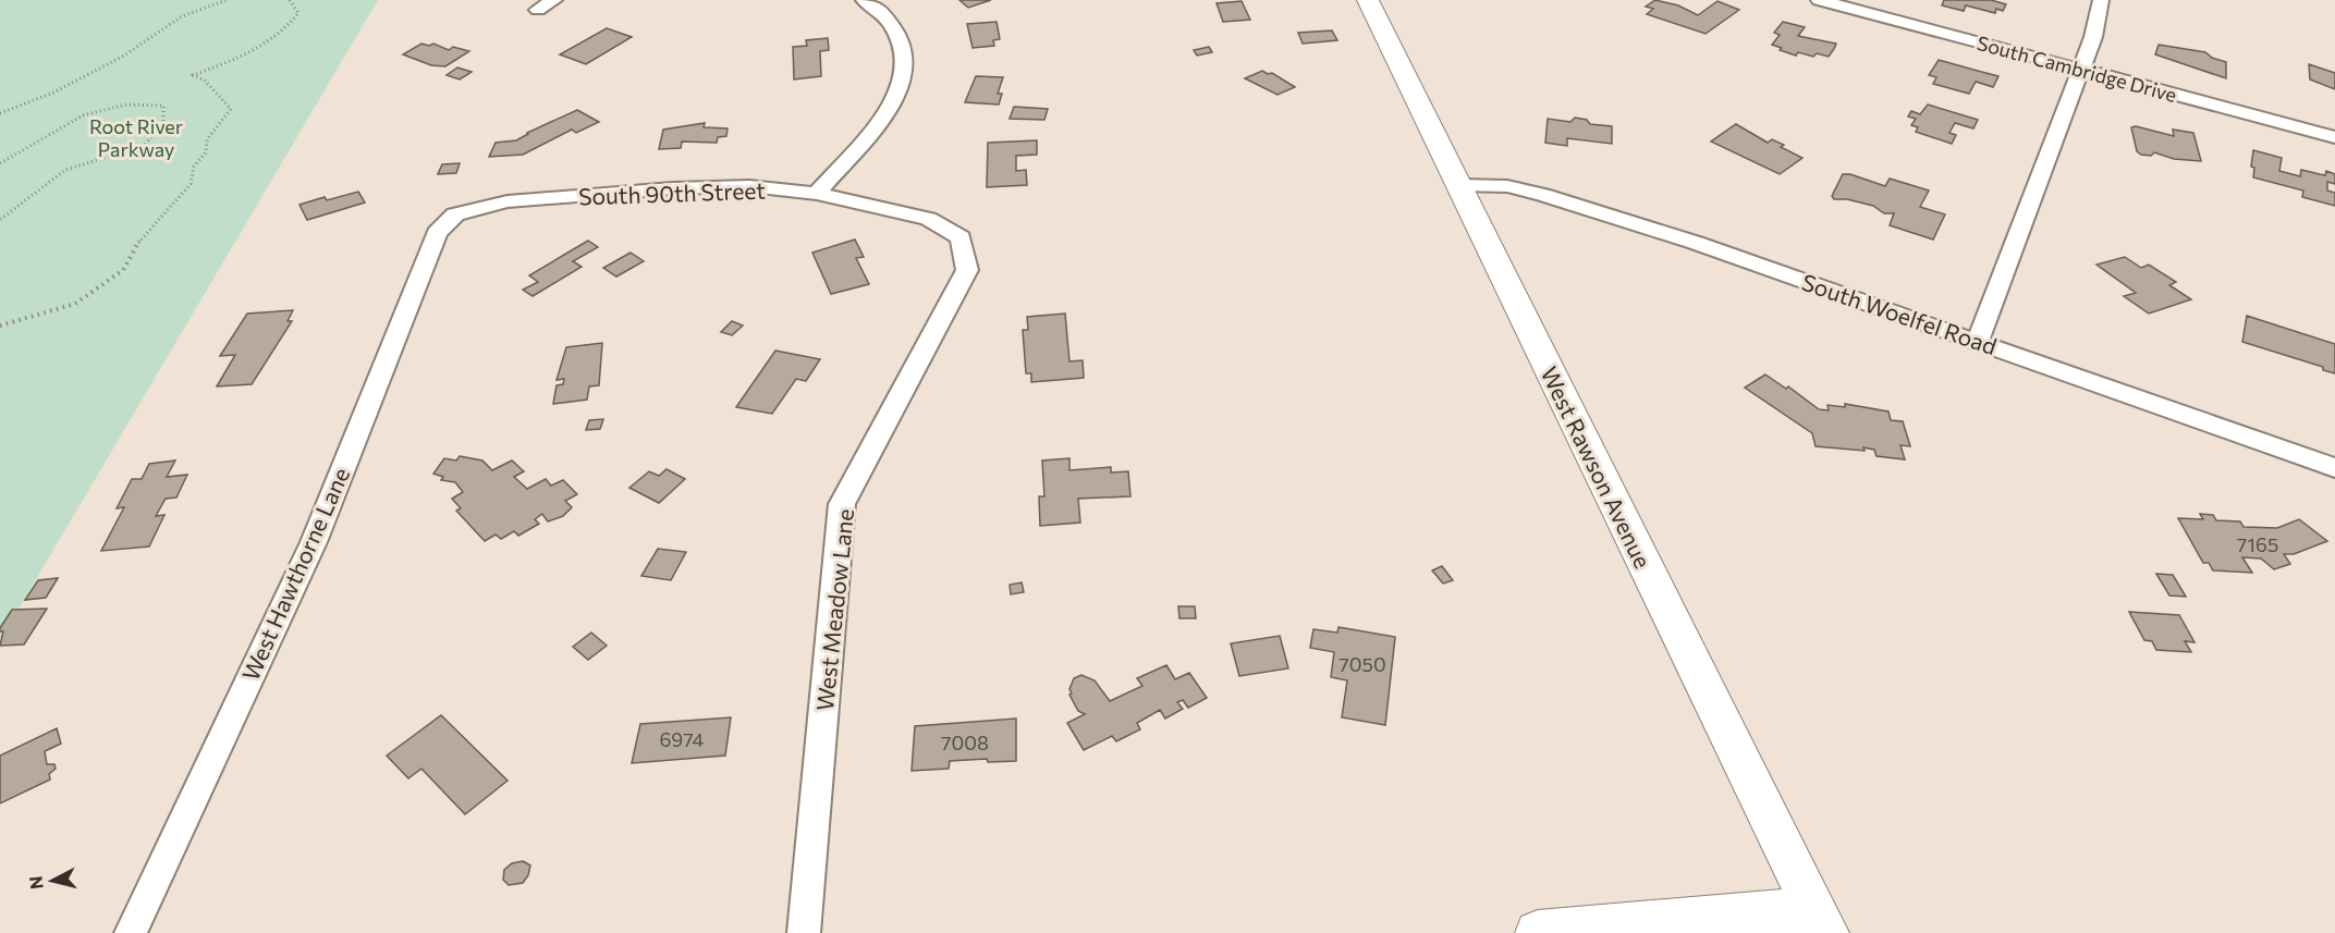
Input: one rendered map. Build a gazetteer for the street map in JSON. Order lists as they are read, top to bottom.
{
  "streets": {
    "main road": ["West Rawson Avenue"],
    "street": [
      "South Cambridge Drive",
      "South 90th Street",
      "South Woelfel Road",
      "West Hawthorne Lane",
      "West Meadow Lane"
    ]
  },
  "crossings": [
    ["South 90th Street", "West Hawthorne Lane"],
    ["South 90th Street", "West Meadow Lane"],
    ["South Woelfel Road", "West Rawson Avenue"]
  ],
  "parks": ["Root River Parkway"],
  "house_numbers": [
    "7165",
    "7050",
    "6974",
    "7008"
  ],
  "north": "left"
}
